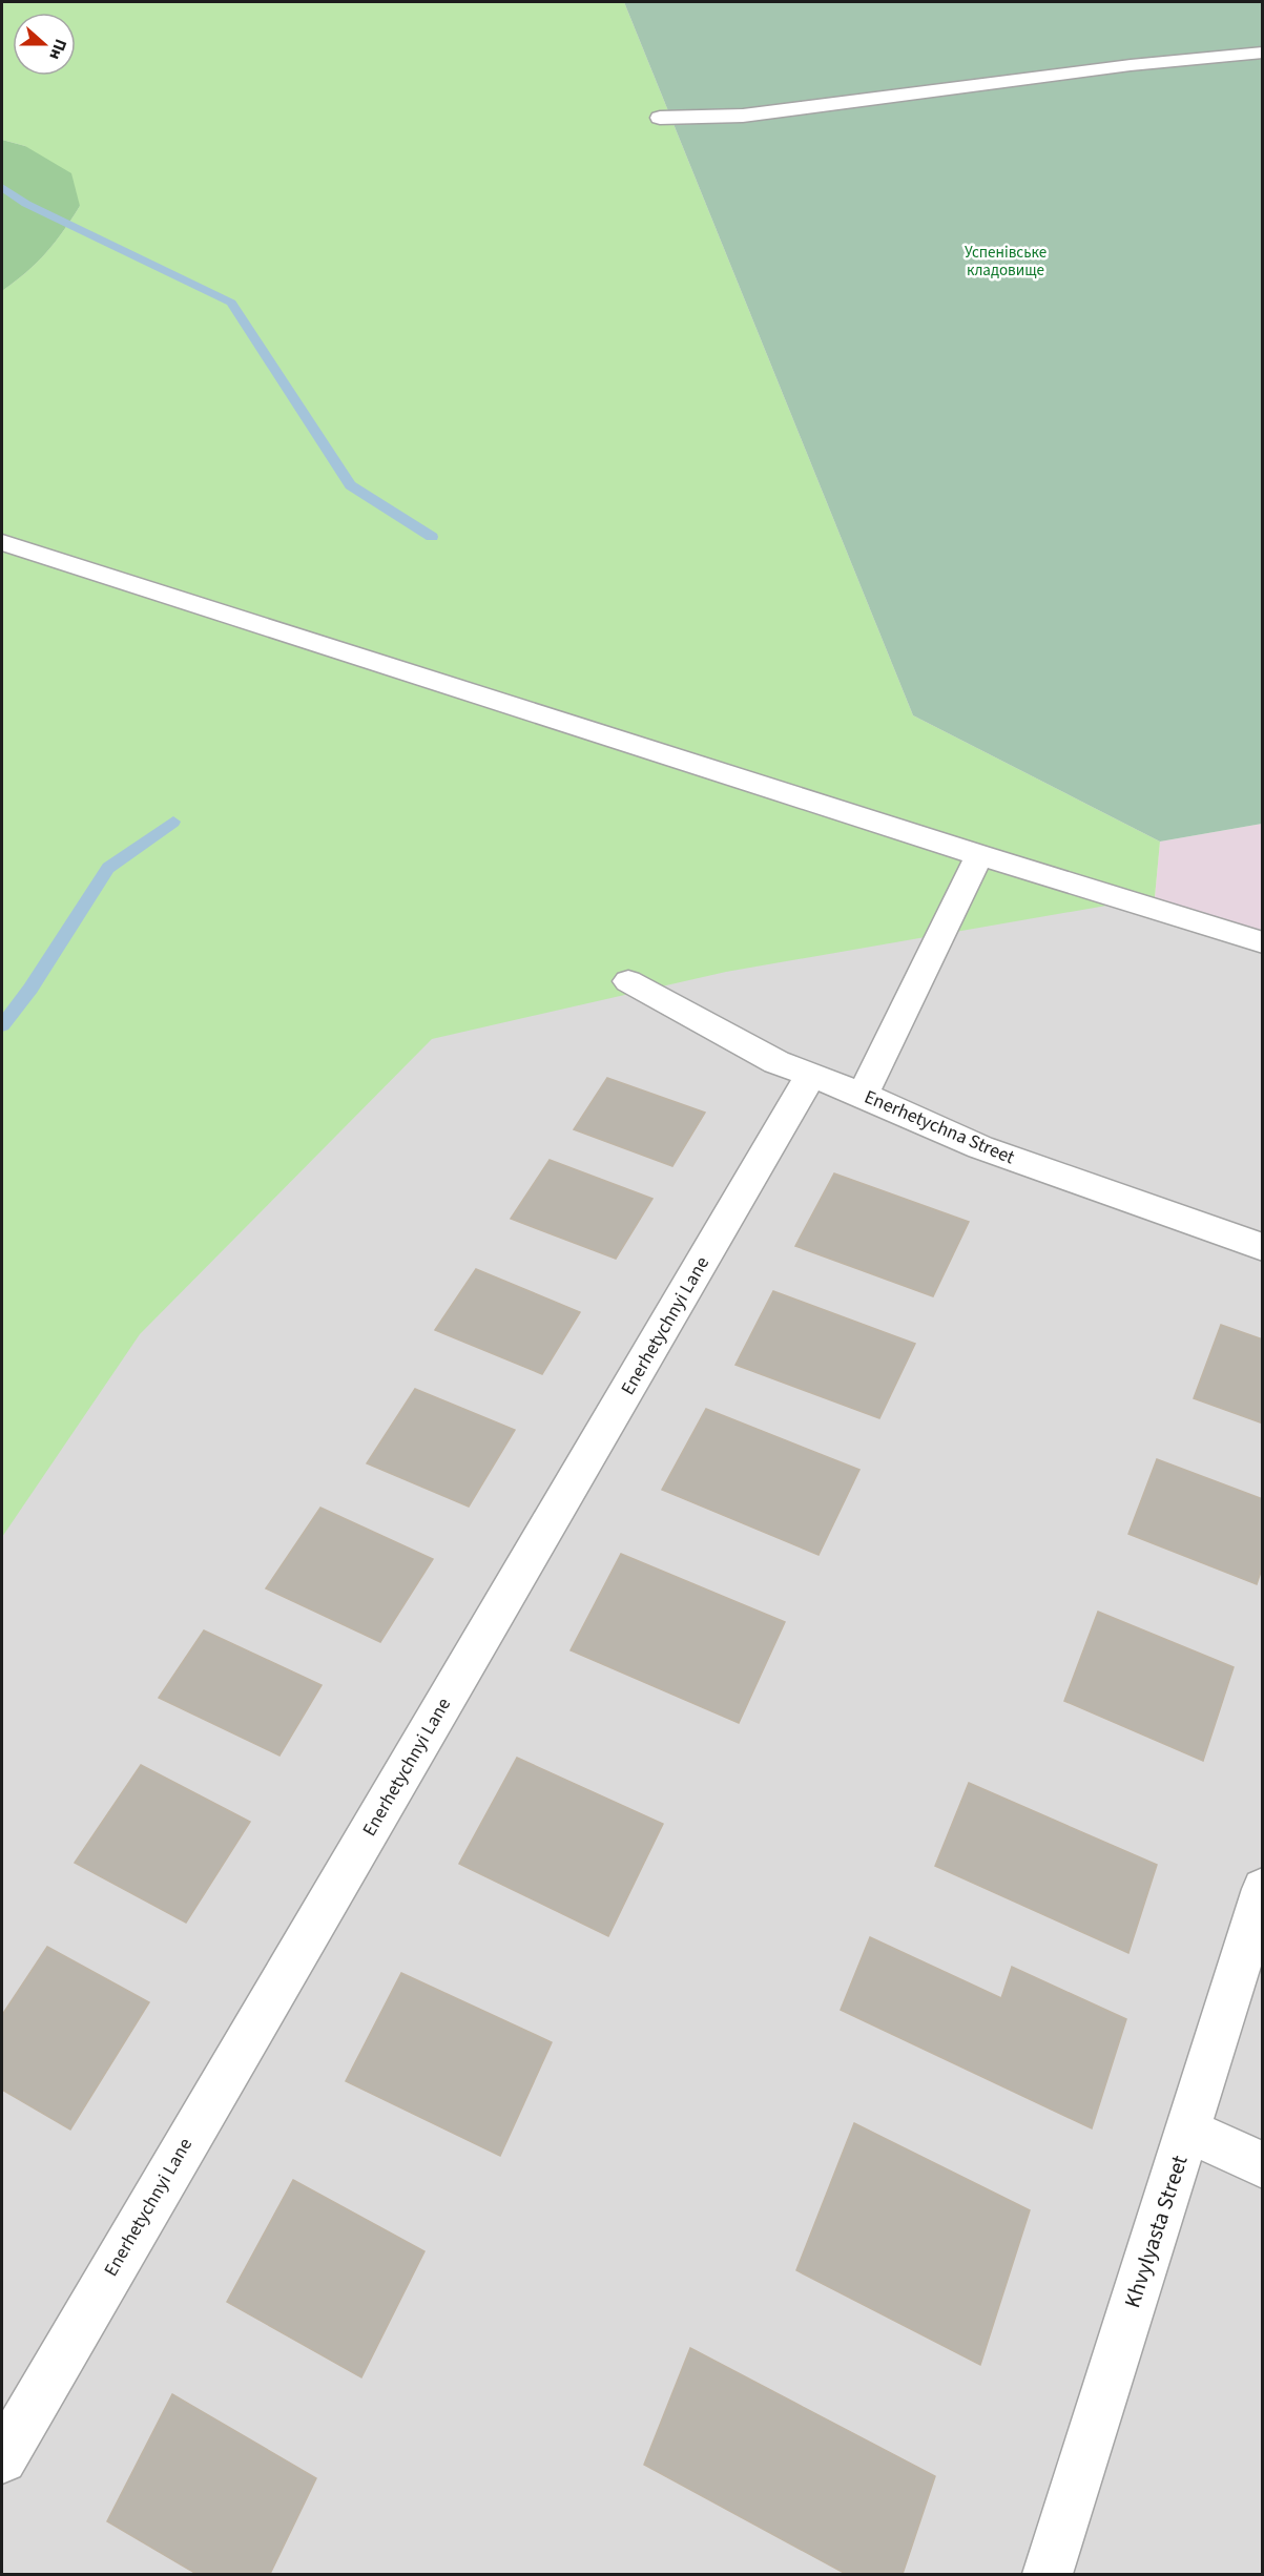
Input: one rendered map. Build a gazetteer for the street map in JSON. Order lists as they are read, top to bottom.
{
  "streets": {
    "street": ["Enerhetychna Street", "Enerhetychnyi Lane", "Khvylyasta Street"]
  },
  "crossings": [
    ["Enerhetychna Street", "Enerhetychnyi Lane"]
  ],
  "parks": ["Успенівське кладовище"],
  "north": "right"
}
